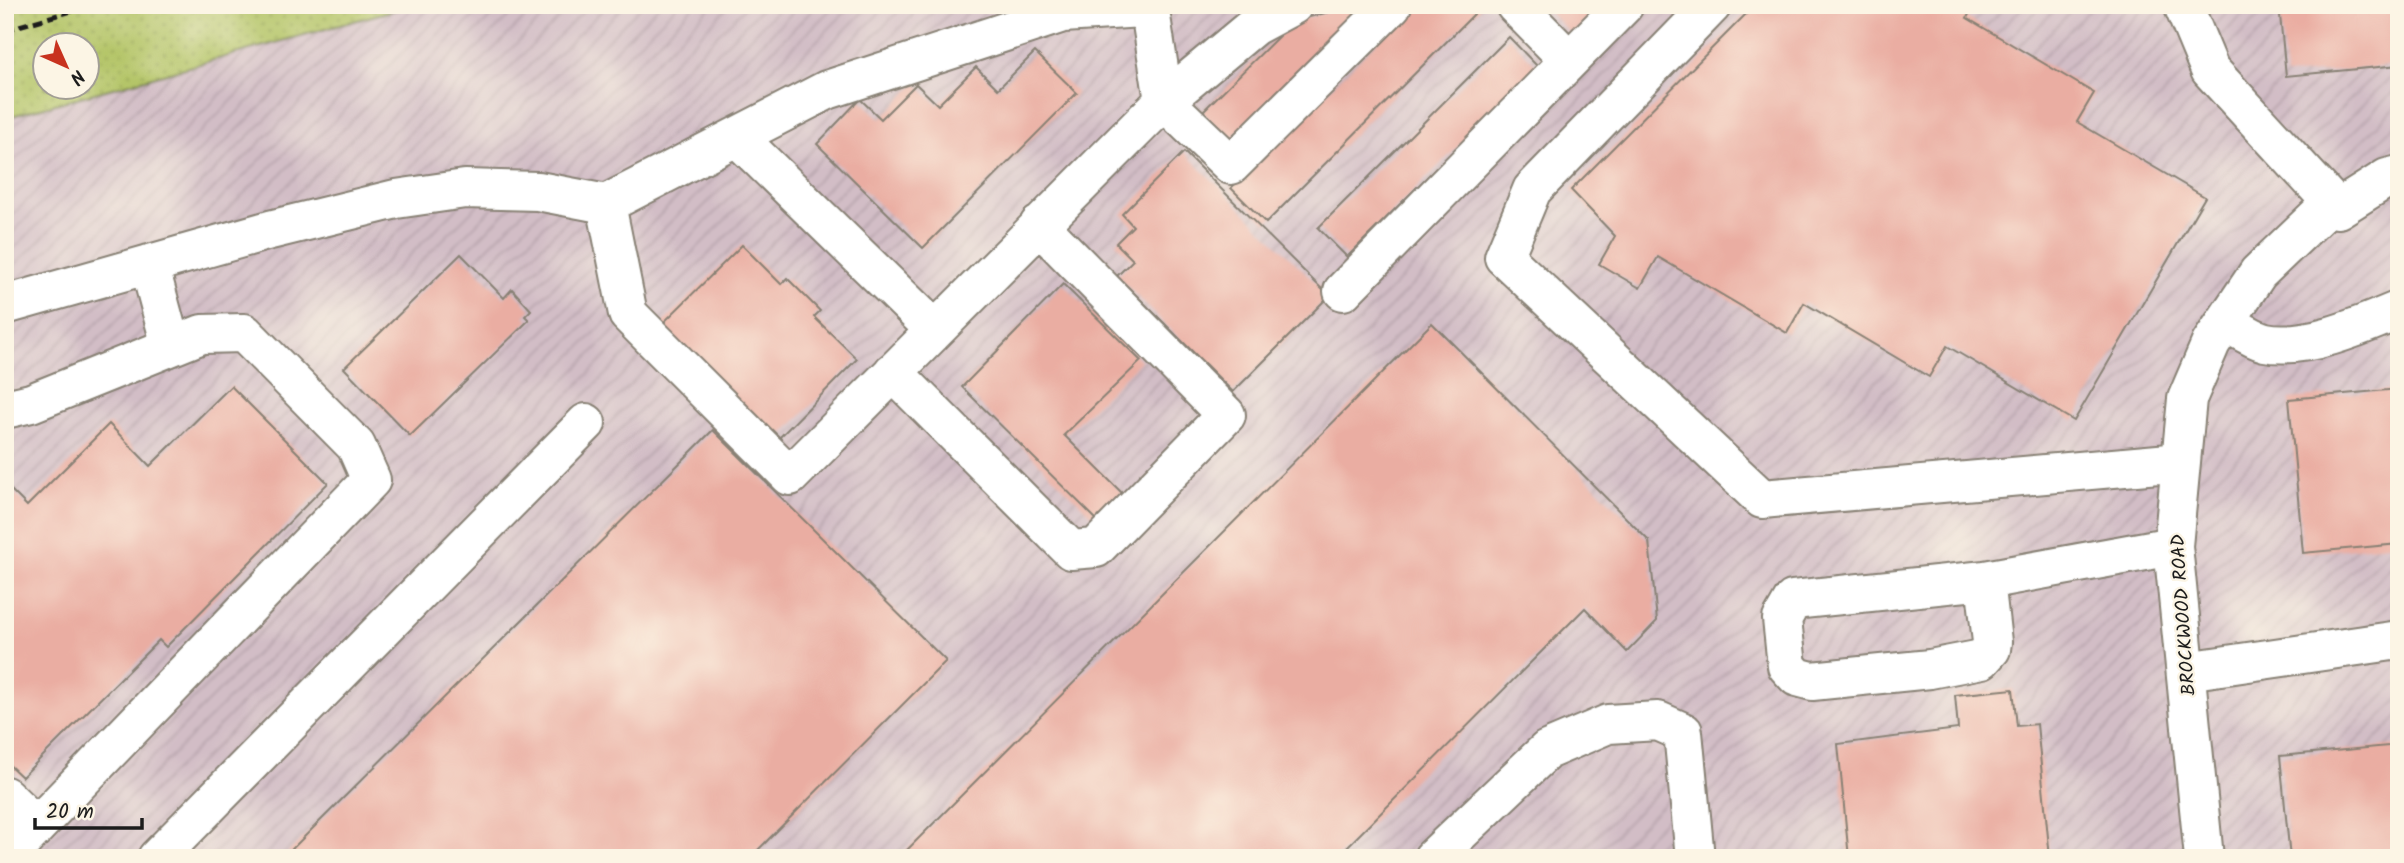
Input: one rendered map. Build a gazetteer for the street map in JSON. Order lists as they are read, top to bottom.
{
  "streets": {
    "street": ["BROCKWOOD ROAD"]
  },
  "scale_bar": "20 m",
  "north": "bottom right"
}
